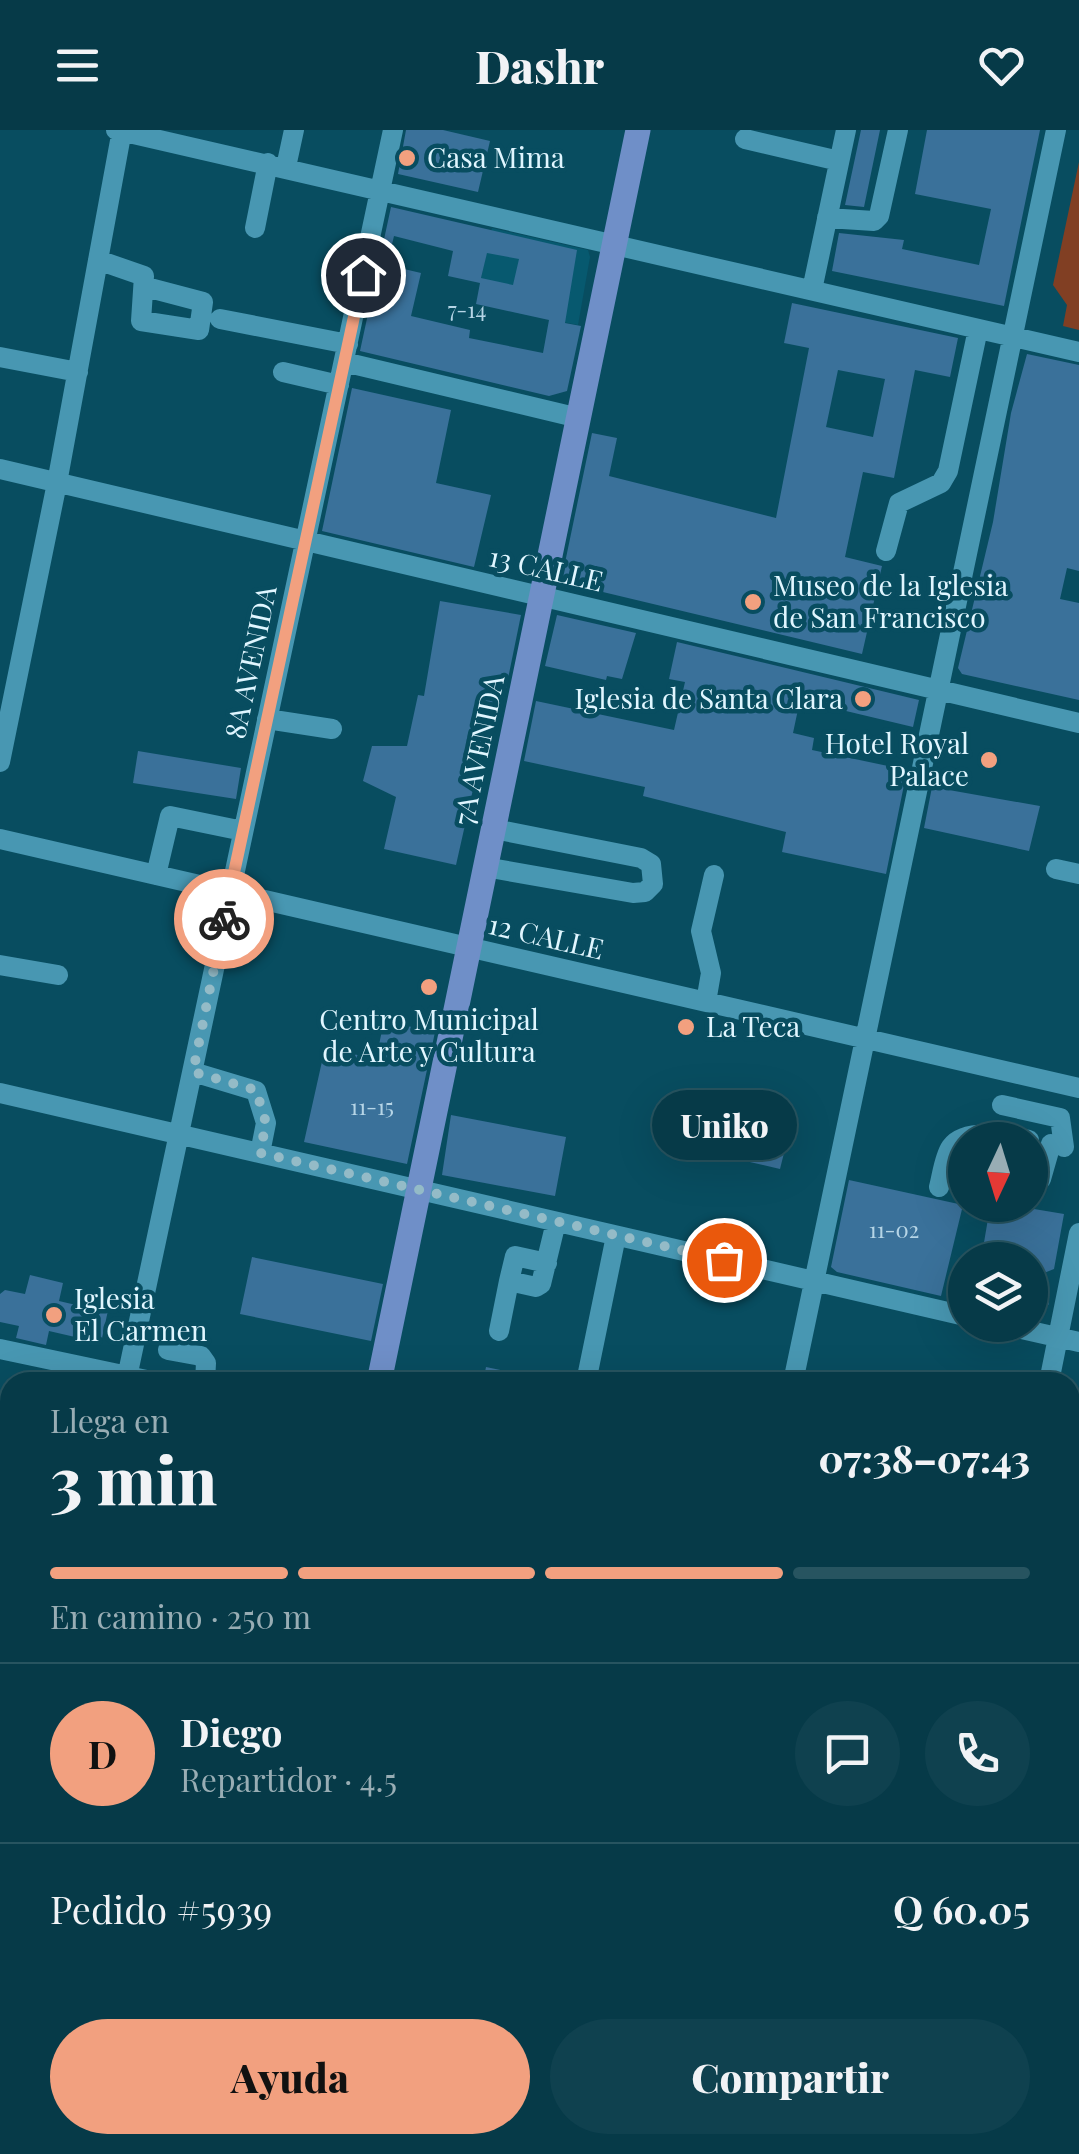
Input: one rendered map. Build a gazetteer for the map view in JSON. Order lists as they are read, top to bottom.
{
  "streets": {
    "main road": ["7A AVENIDA"],
    "street": ["13 CALLE", "8A AVENIDA", "12 CALLE"]
  },
  "crossings": [
    ["13 CALLE", "8A AVENIDA"],
    ["13 CALLE", "7A AVENIDA"],
    ["8A AVENIDA", "12 CALLE"],
    ["7A AVENIDA", "12 CALLE"]
  ],
  "places": [
    "Casa Mima",
    "Museo de la Iglesia de San Francisco",
    "Iglesia de Santa Clara",
    "Hotel Royal Palace",
    "Centro Municipal de Arte y Cultura",
    "La Teca",
    "Uniko",
    "Iglesia El Carmen"
  ],
  "house_numbers": ["7-14", "11-15", "11-02"],
  "north": "bottom",
  "page": {
    "header": "Dashr",
    "bubble": "Uniko",
    "heading": ["3 min", "Llega en", "07:38–07:43"],
    "panel": [
      "Diego",
      "Repartidor · 4.5",
      "Pedido #5939",
      "Q 60.05"
    ],
    "bar": "En camino · 250 m",
    "round": "D",
    "buttons": ["Ayuda", "Compartir"]
  }
}
